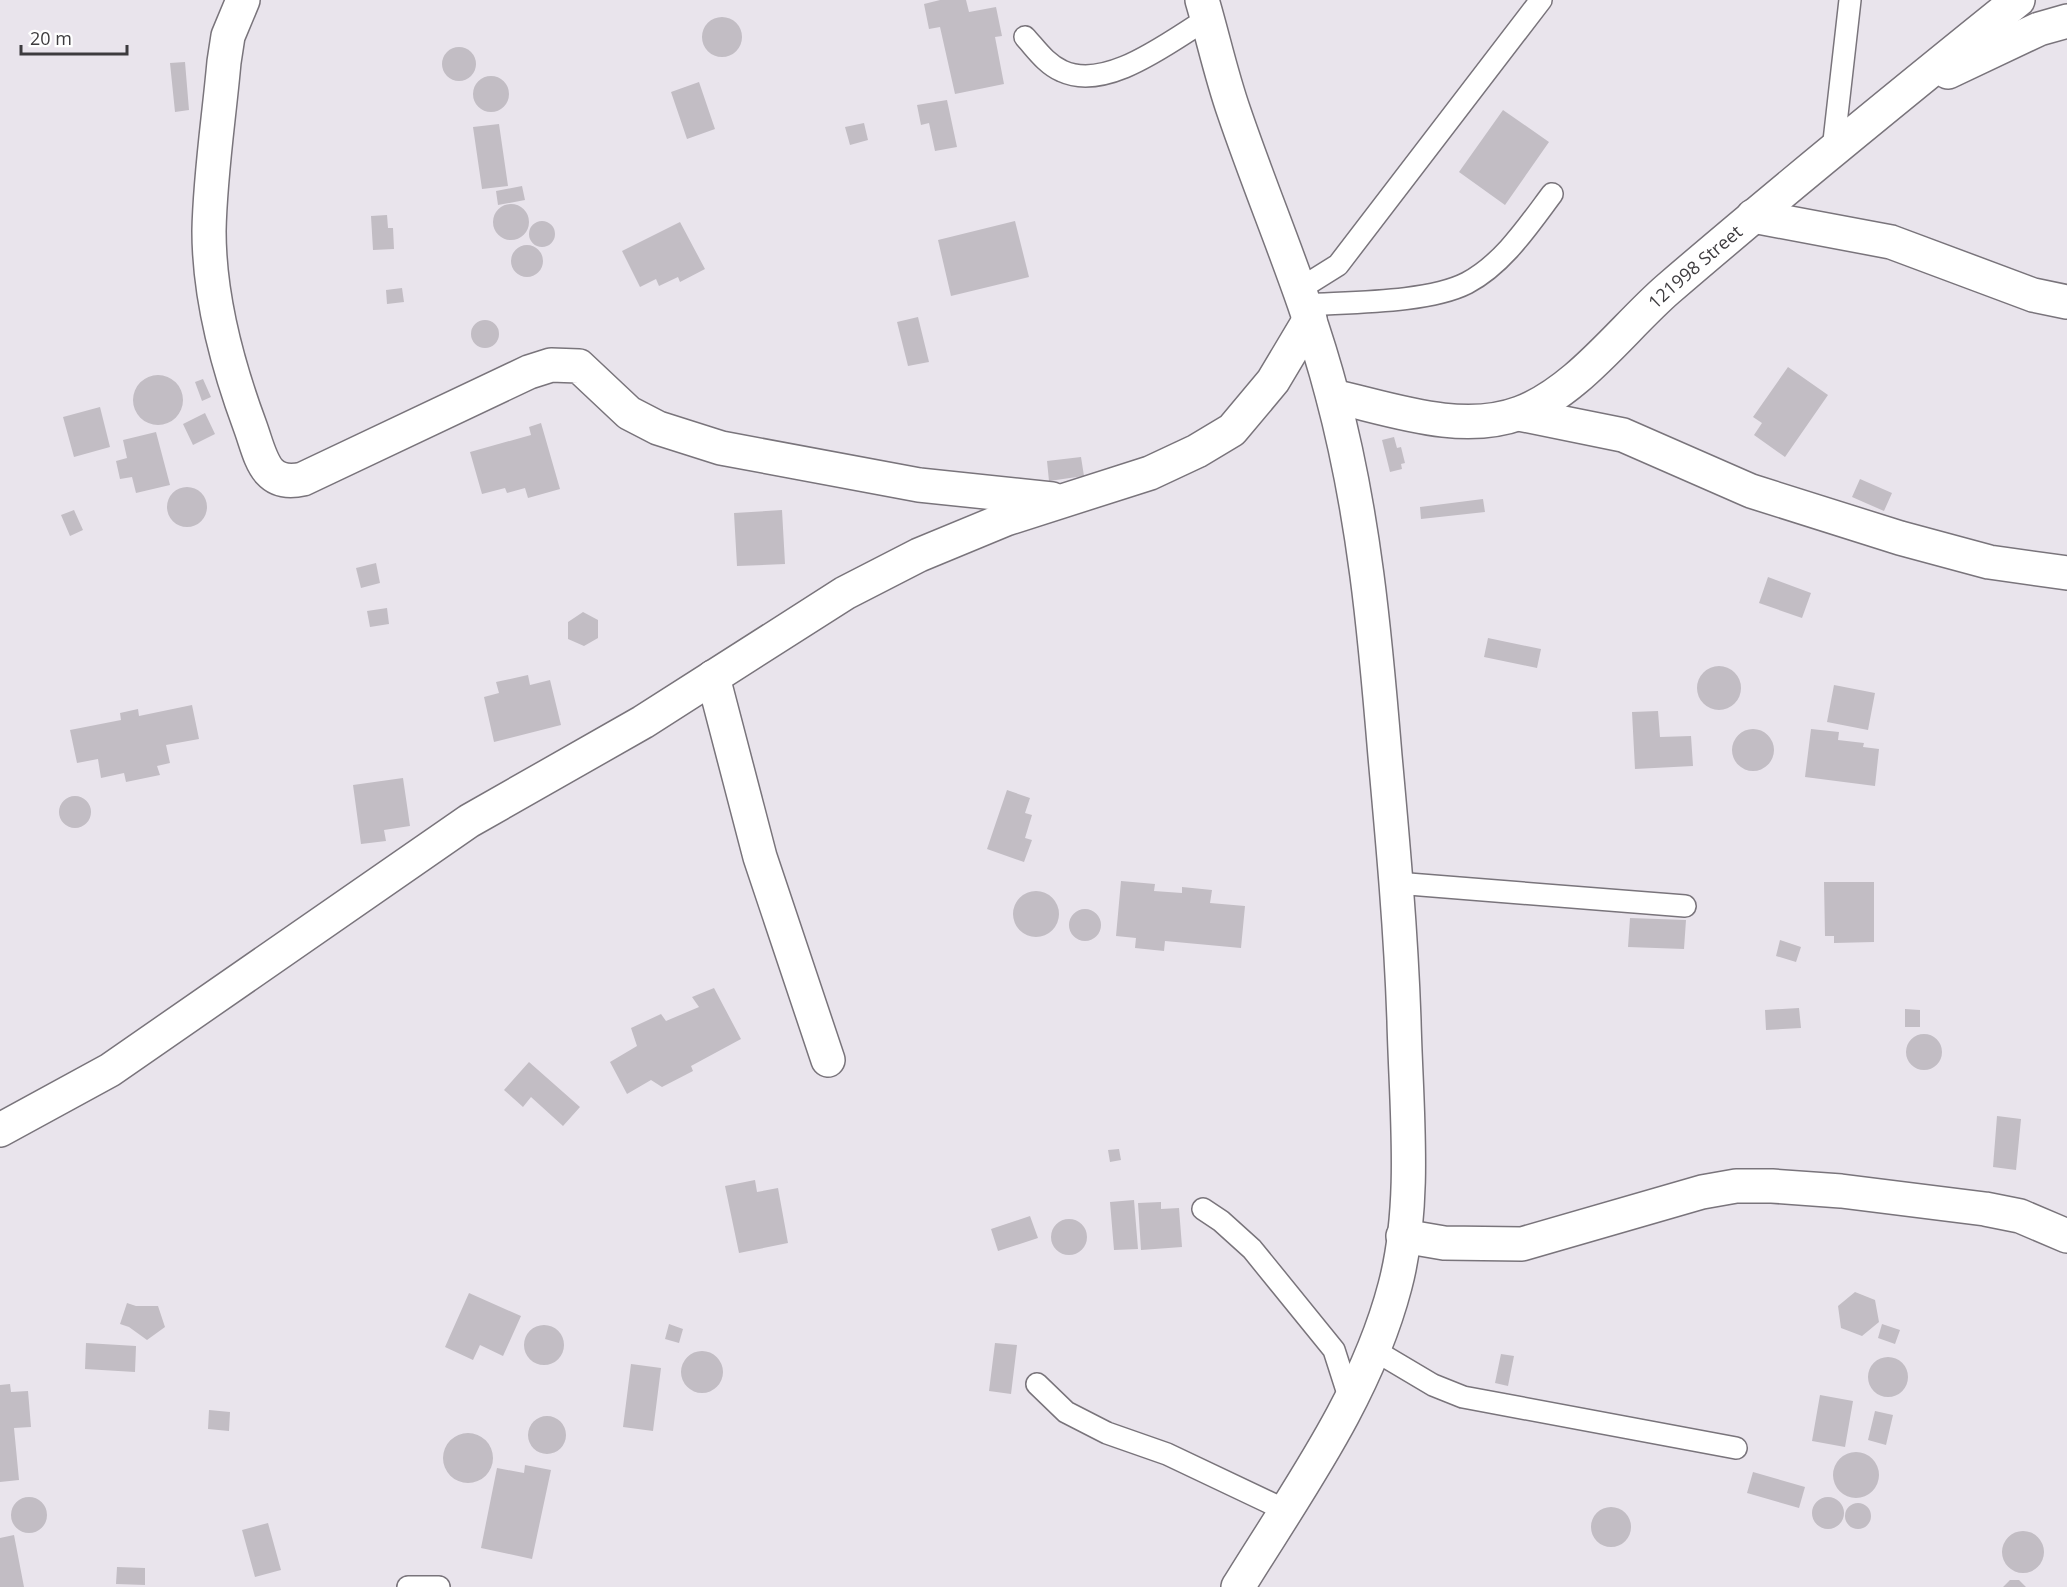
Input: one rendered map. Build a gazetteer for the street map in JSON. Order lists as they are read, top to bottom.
{
  "streets": {
    "street": ["121998 Street"]
  },
  "scale_bar": "20 m"
}
